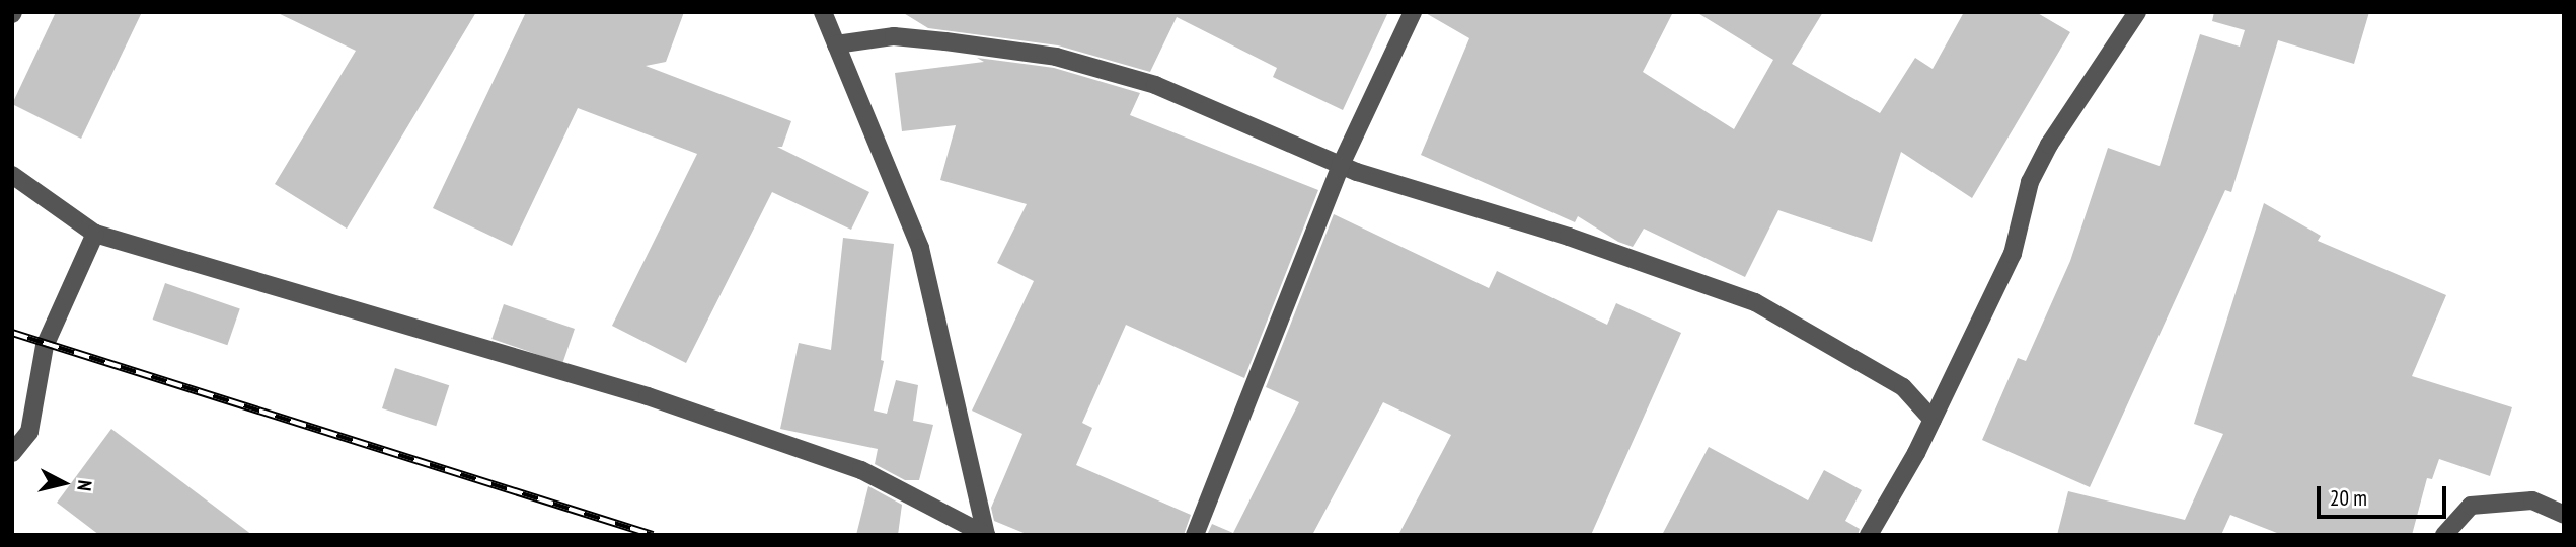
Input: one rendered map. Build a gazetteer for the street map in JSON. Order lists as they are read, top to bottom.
{
  "scale_bar": "20 m",
  "north": "right"
}
